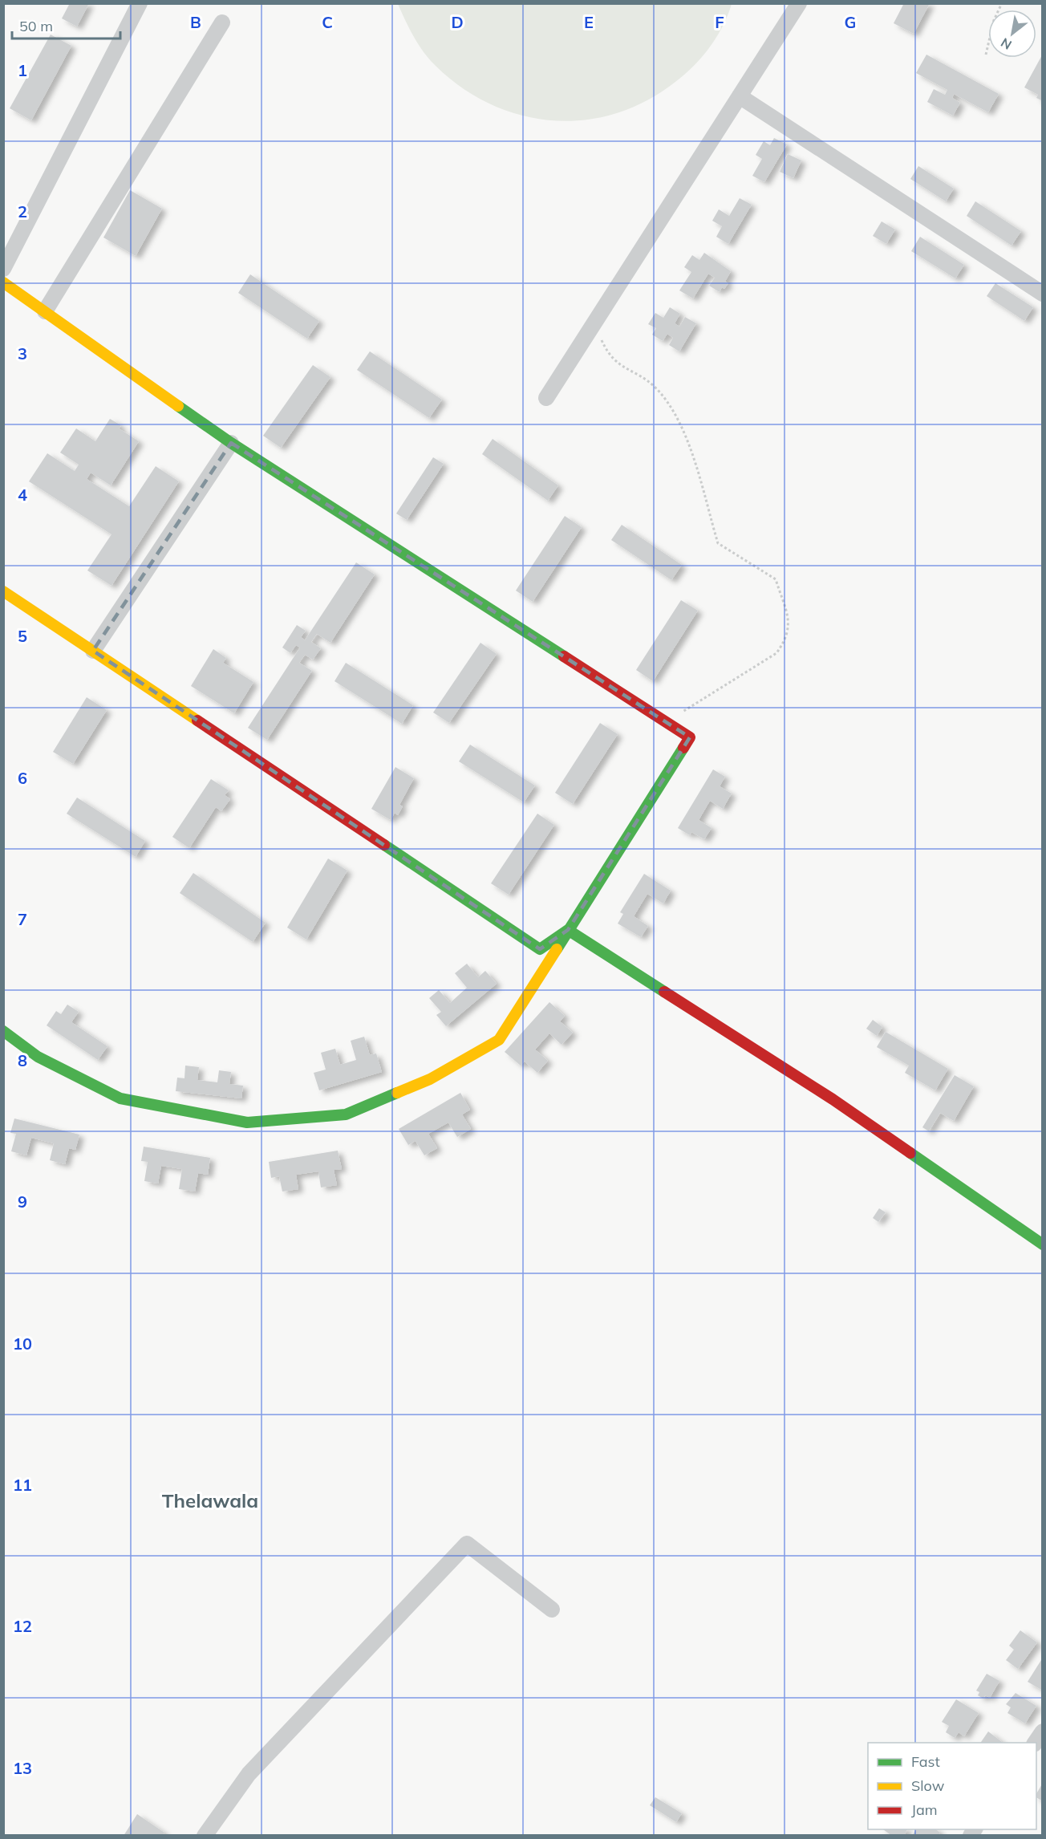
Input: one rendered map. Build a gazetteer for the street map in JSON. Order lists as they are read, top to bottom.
{
  "districts": ["Thelawala"],
  "legend": ["Fast", "Slow", "Jam"],
  "scale_bar": "50 m",
  "north": "bottom left",
  "grid": {
    "columns": [
      "B",
      "C",
      "D",
      "E",
      "F",
      "G"
    ],
    "rows": [
      "1",
      "2",
      "3",
      "4",
      "5",
      "6",
      "7",
      "8",
      "9",
      "10",
      "11",
      "12",
      "13"
    ]
  }
}
